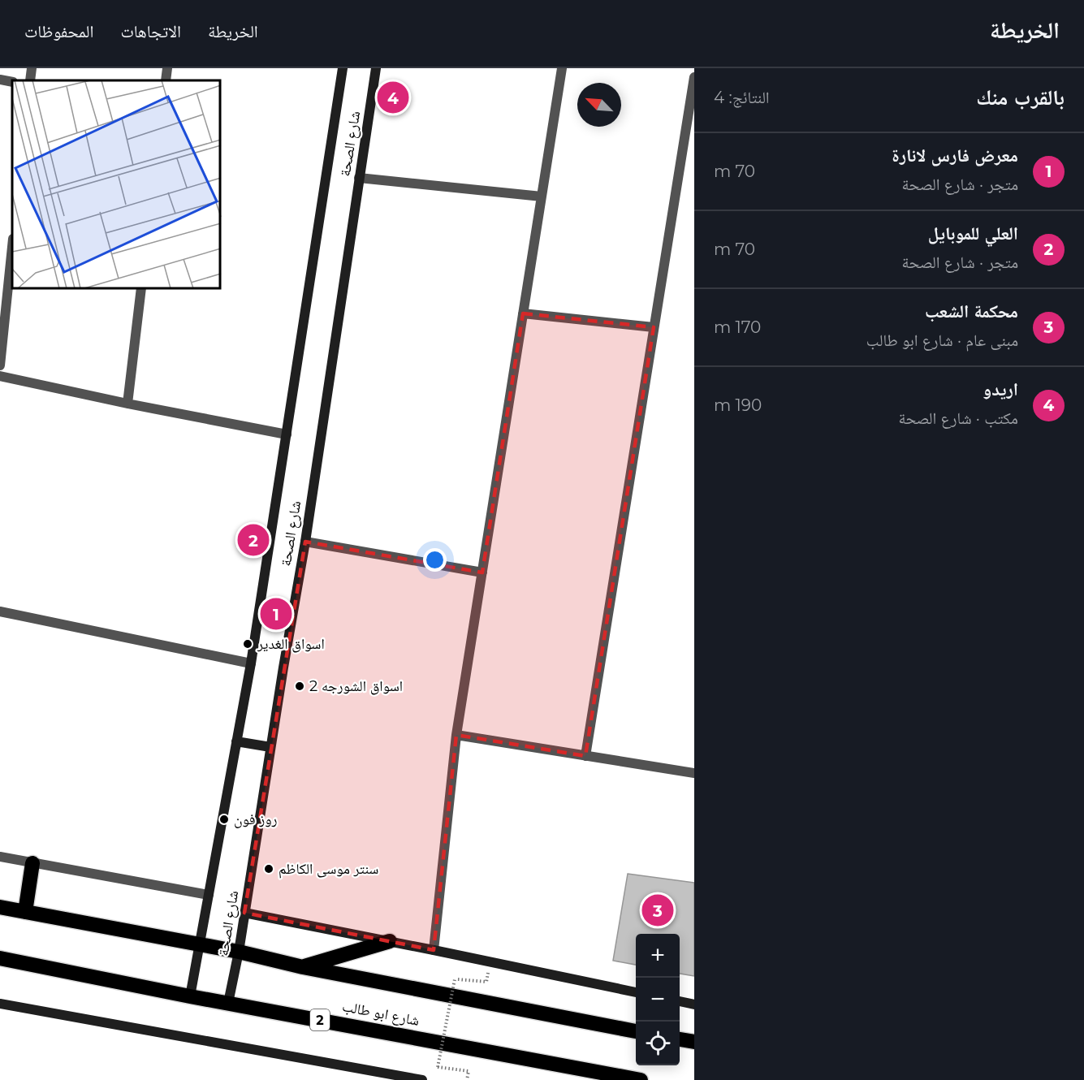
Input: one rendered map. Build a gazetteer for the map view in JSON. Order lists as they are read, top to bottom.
{
  "streets": {
    "highway": ["شارع ابو طالب", "2"],
    "street": ["شارع الصحة"]
  },
  "crossings": [
    ["شارع الصحة", "شارع ابو طالب"]
  ],
  "places": [
    "اسواق الغدير",
    "اسواق الشورجه 2",
    "روز فون",
    "سنتر موسى الكاظم"
  ],
  "north": "top left",
  "page": {
    "header": "الخريطة",
    "nav": ["الخريطة", "الاتجاهات", "المحفوظات"],
    "heading": ["بالقرب منك", "النتائج: 4"],
    "pins": [
      "4",
      "2",
      "1",
      "3"
    ],
    "list": [
      {
        "mark": "1",
        "name": "معرض فارس لانارة",
        "note": "متجر · شارع الصحة",
        "value": "70 m"
      },
      {
        "mark": "2",
        "name": "العلي للموبايل",
        "note": "متجر · شارع الصحة",
        "value": "70 m"
      },
      {
        "mark": "3",
        "name": "محكمة الشعب",
        "note": "مبنى عام · شارع ابو طالب",
        "value": "170 m"
      },
      {
        "mark": "4",
        "name": "اريدو",
        "note": "مكتب · شارع الصحة",
        "value": "190 m"
      }
    ],
    "map_buttons": ["+", "−"]
  }
}
